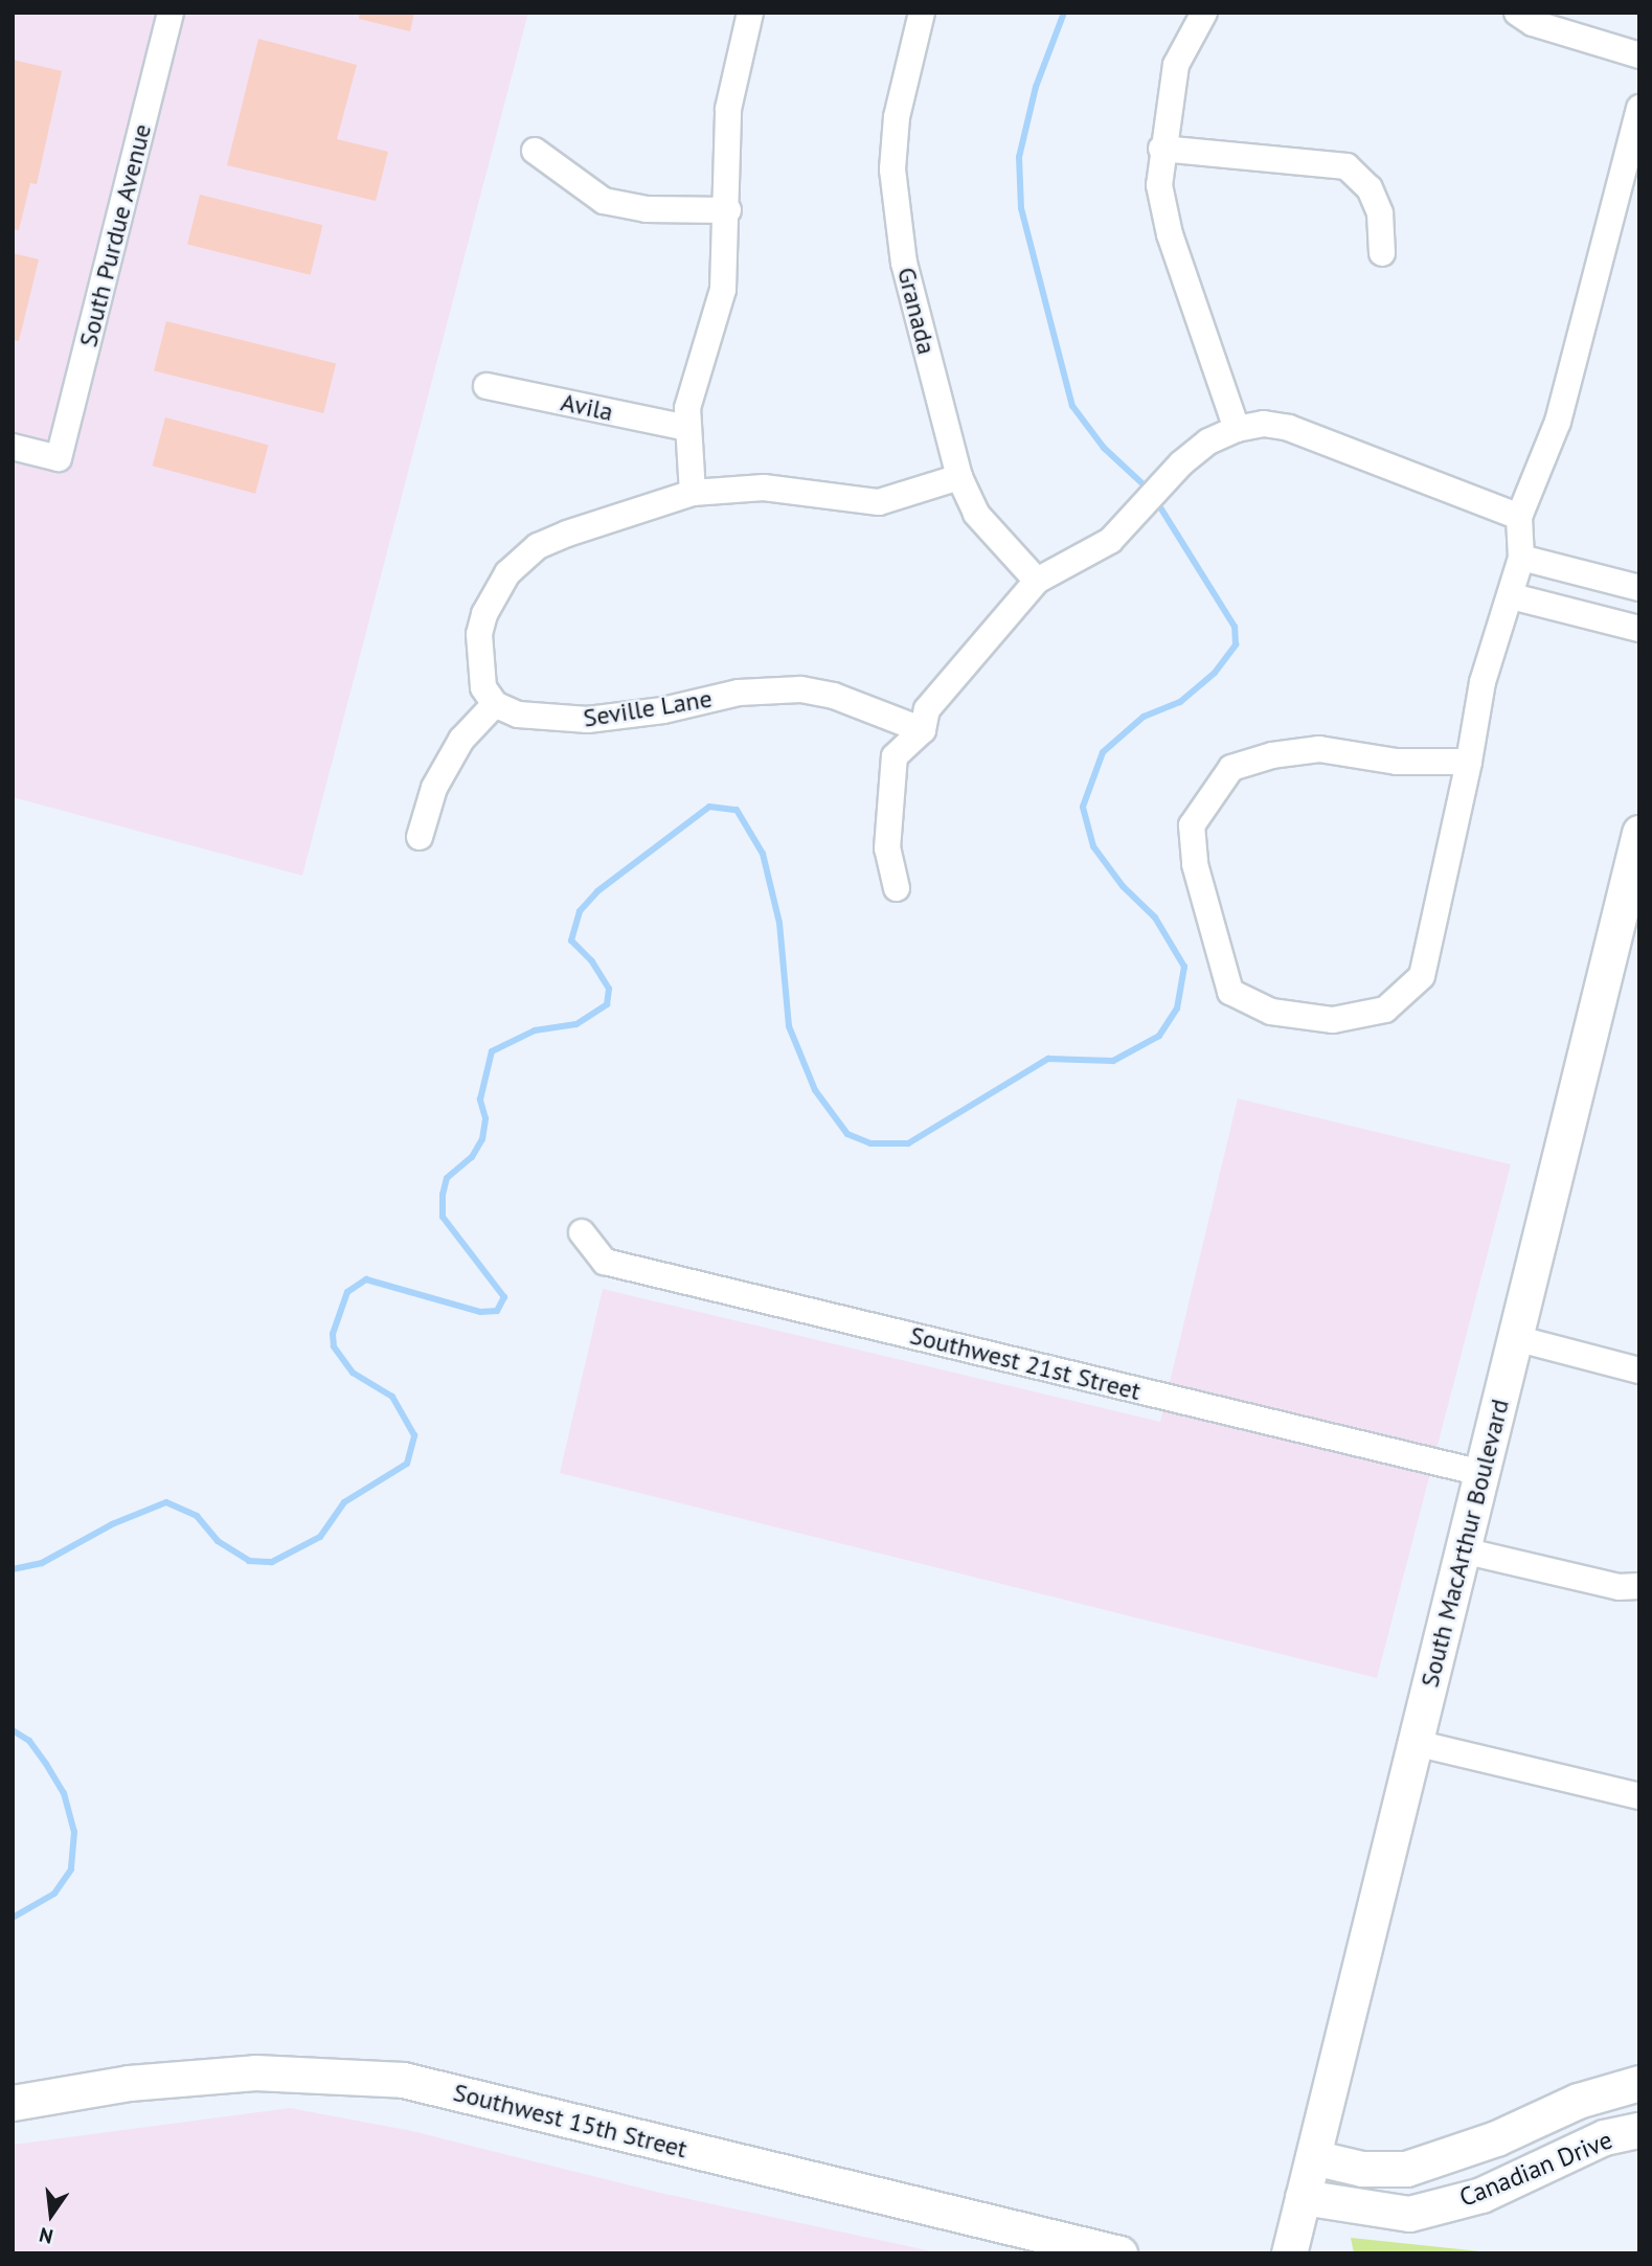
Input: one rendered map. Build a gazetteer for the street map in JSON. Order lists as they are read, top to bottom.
{
  "streets": {
    "main road": ["South MacArthur Boulevard", "Southwest 15th Street", "Canadian Drive"],
    "street": [
      "South Purdue Avenue",
      "Granada",
      "Avila",
      "Seville Lane",
      "Southwest 21st Street"
    ]
  },
  "crossings": [
    ["Southwest 21st Street", "South MacArthur Boulevard"],
    ["South MacArthur Boulevard", "Canadian Drive"]
  ],
  "north": "bottom"
}
